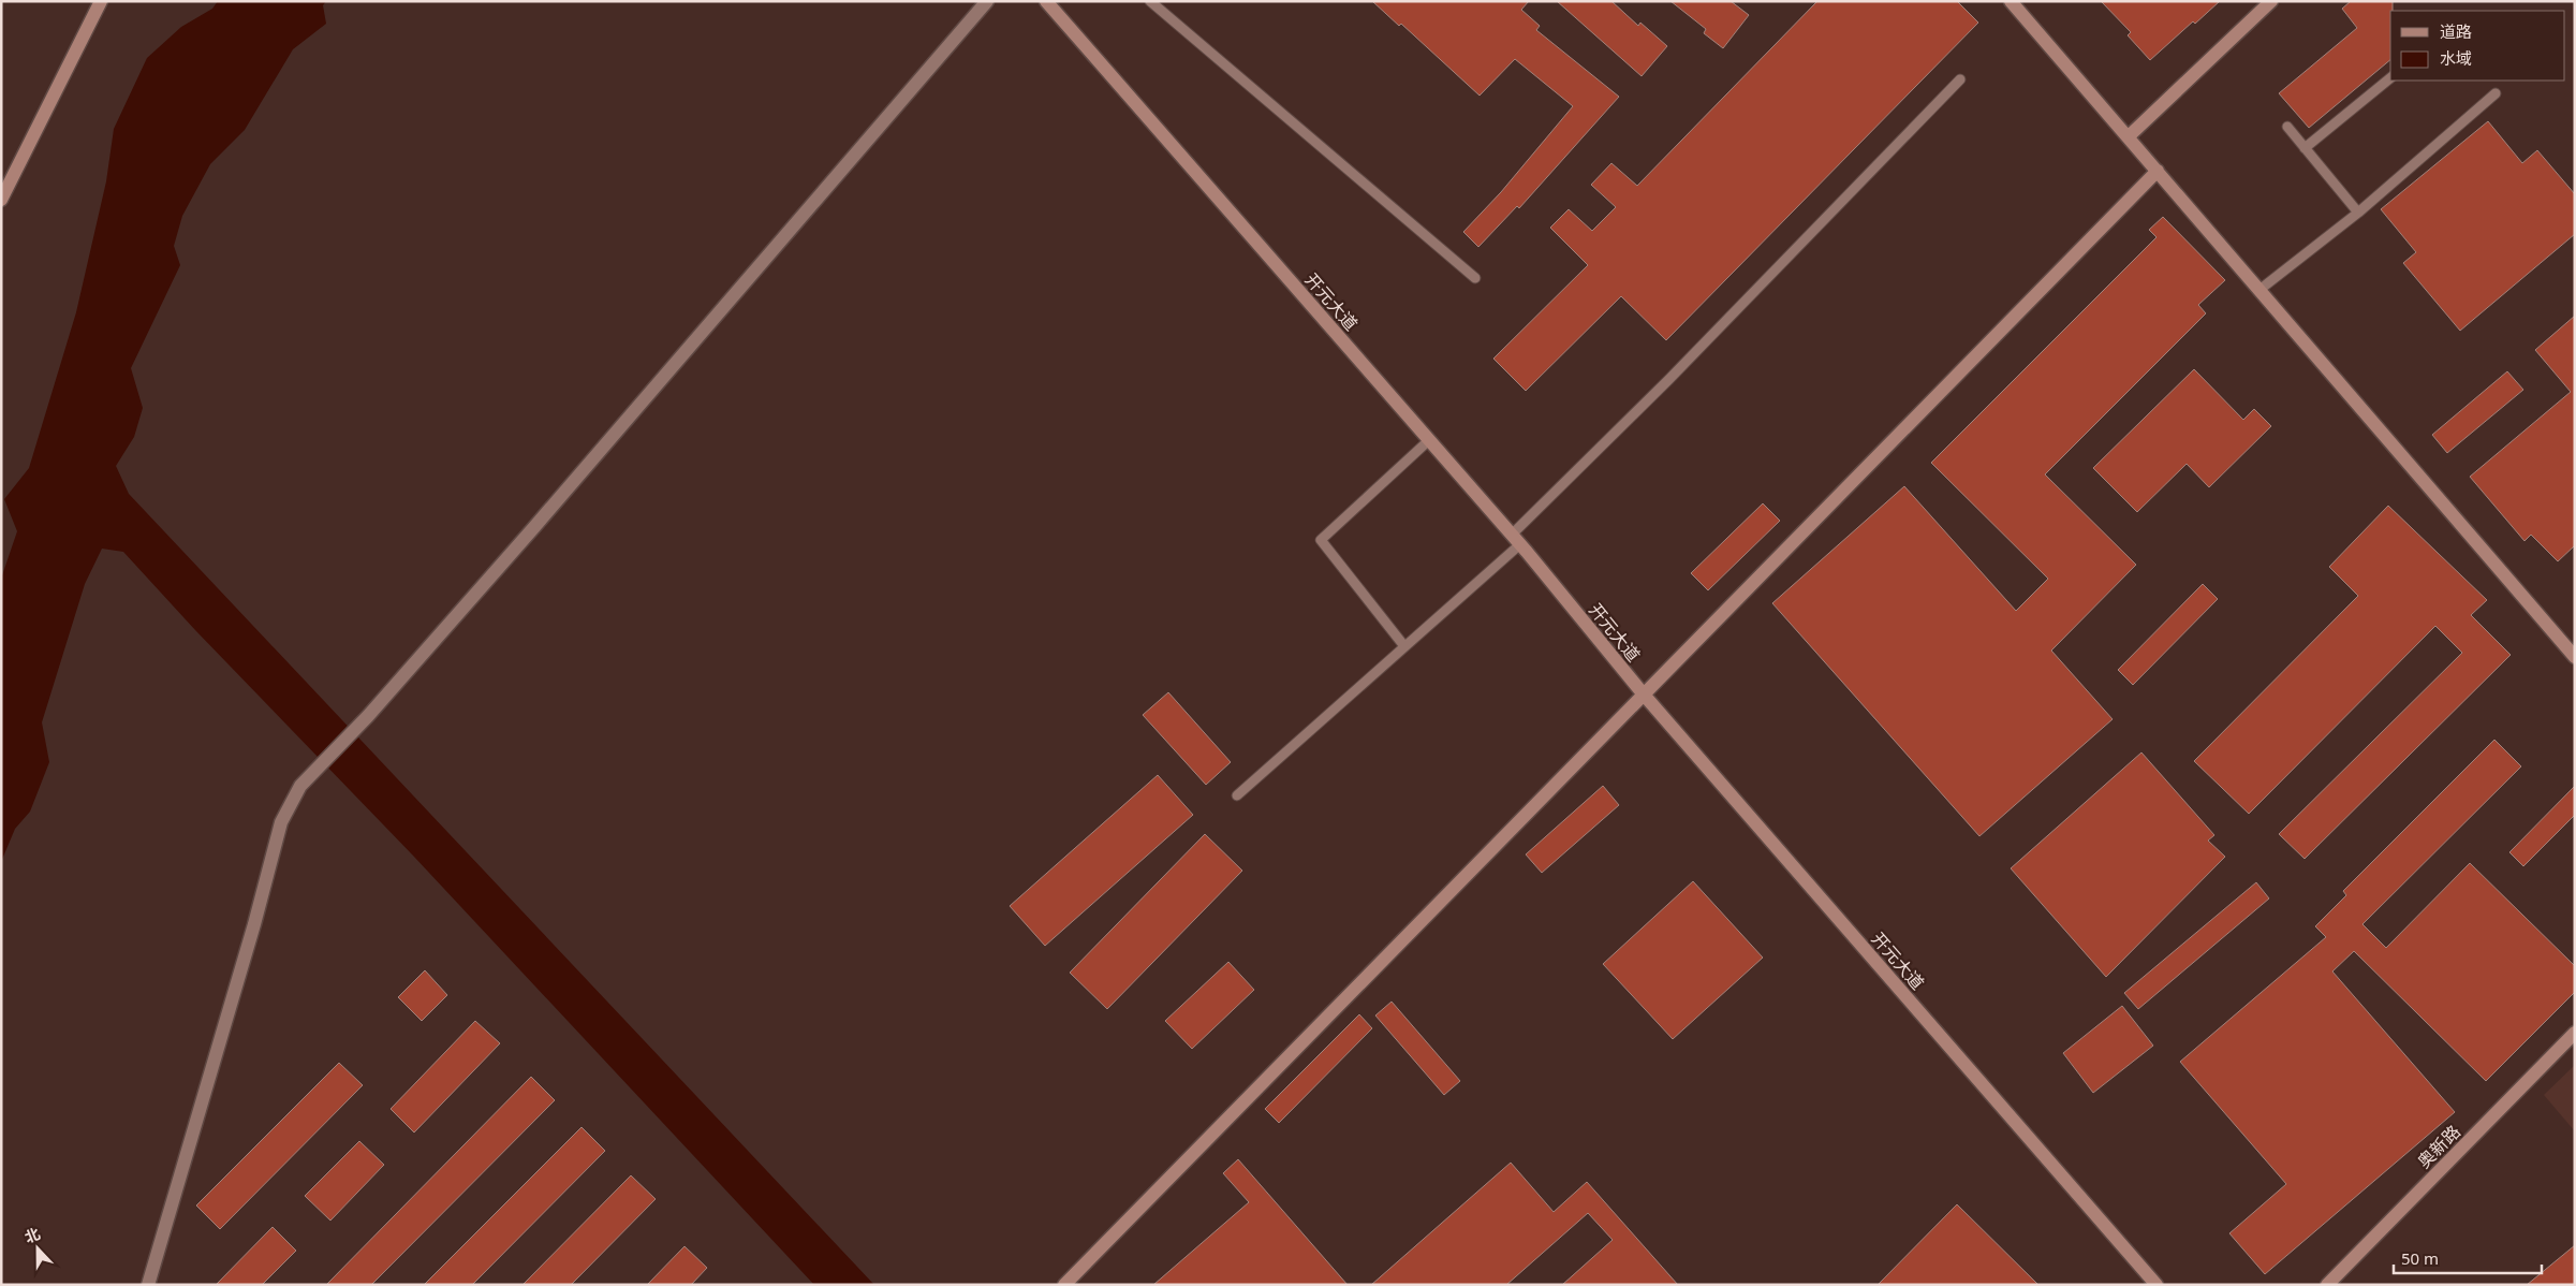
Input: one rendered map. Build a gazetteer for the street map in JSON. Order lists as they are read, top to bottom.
{
  "streets": {
    "street": ["开元大道", "奥新路"]
  },
  "legend": ["道路", "水域"],
  "scale_bar": "50 m",
  "north": "top"
}
